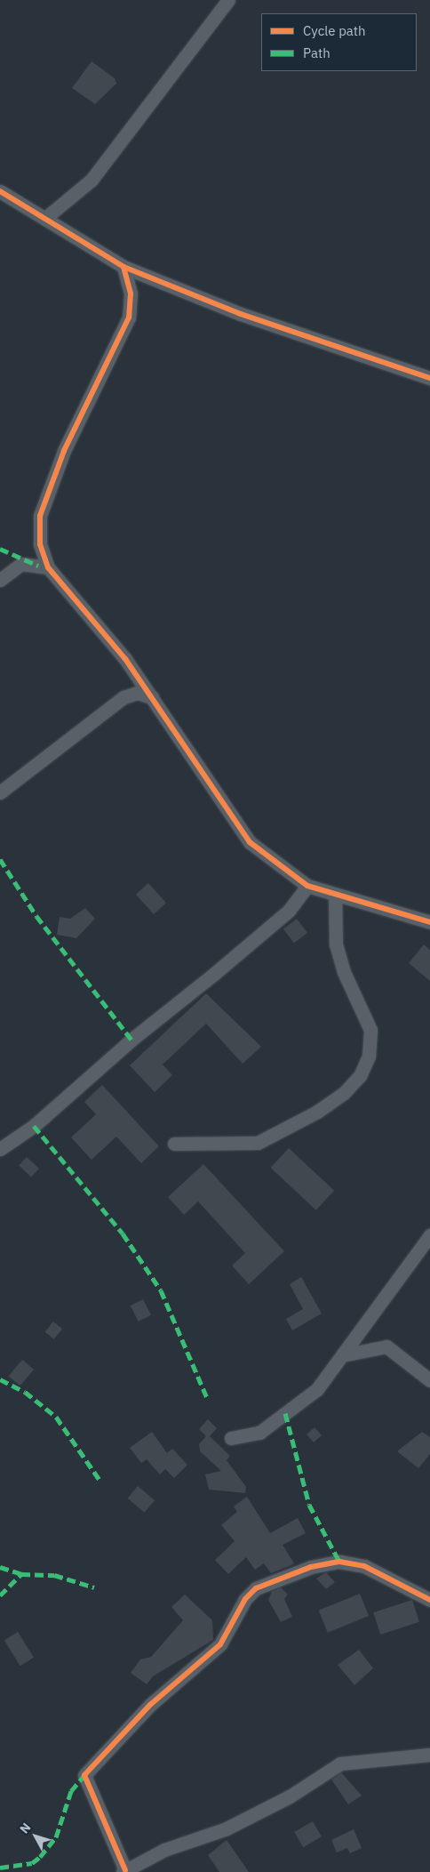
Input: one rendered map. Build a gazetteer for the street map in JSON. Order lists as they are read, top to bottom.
{
  "legend": ["Cycle path", "Path"],
  "north": "top left"
}
